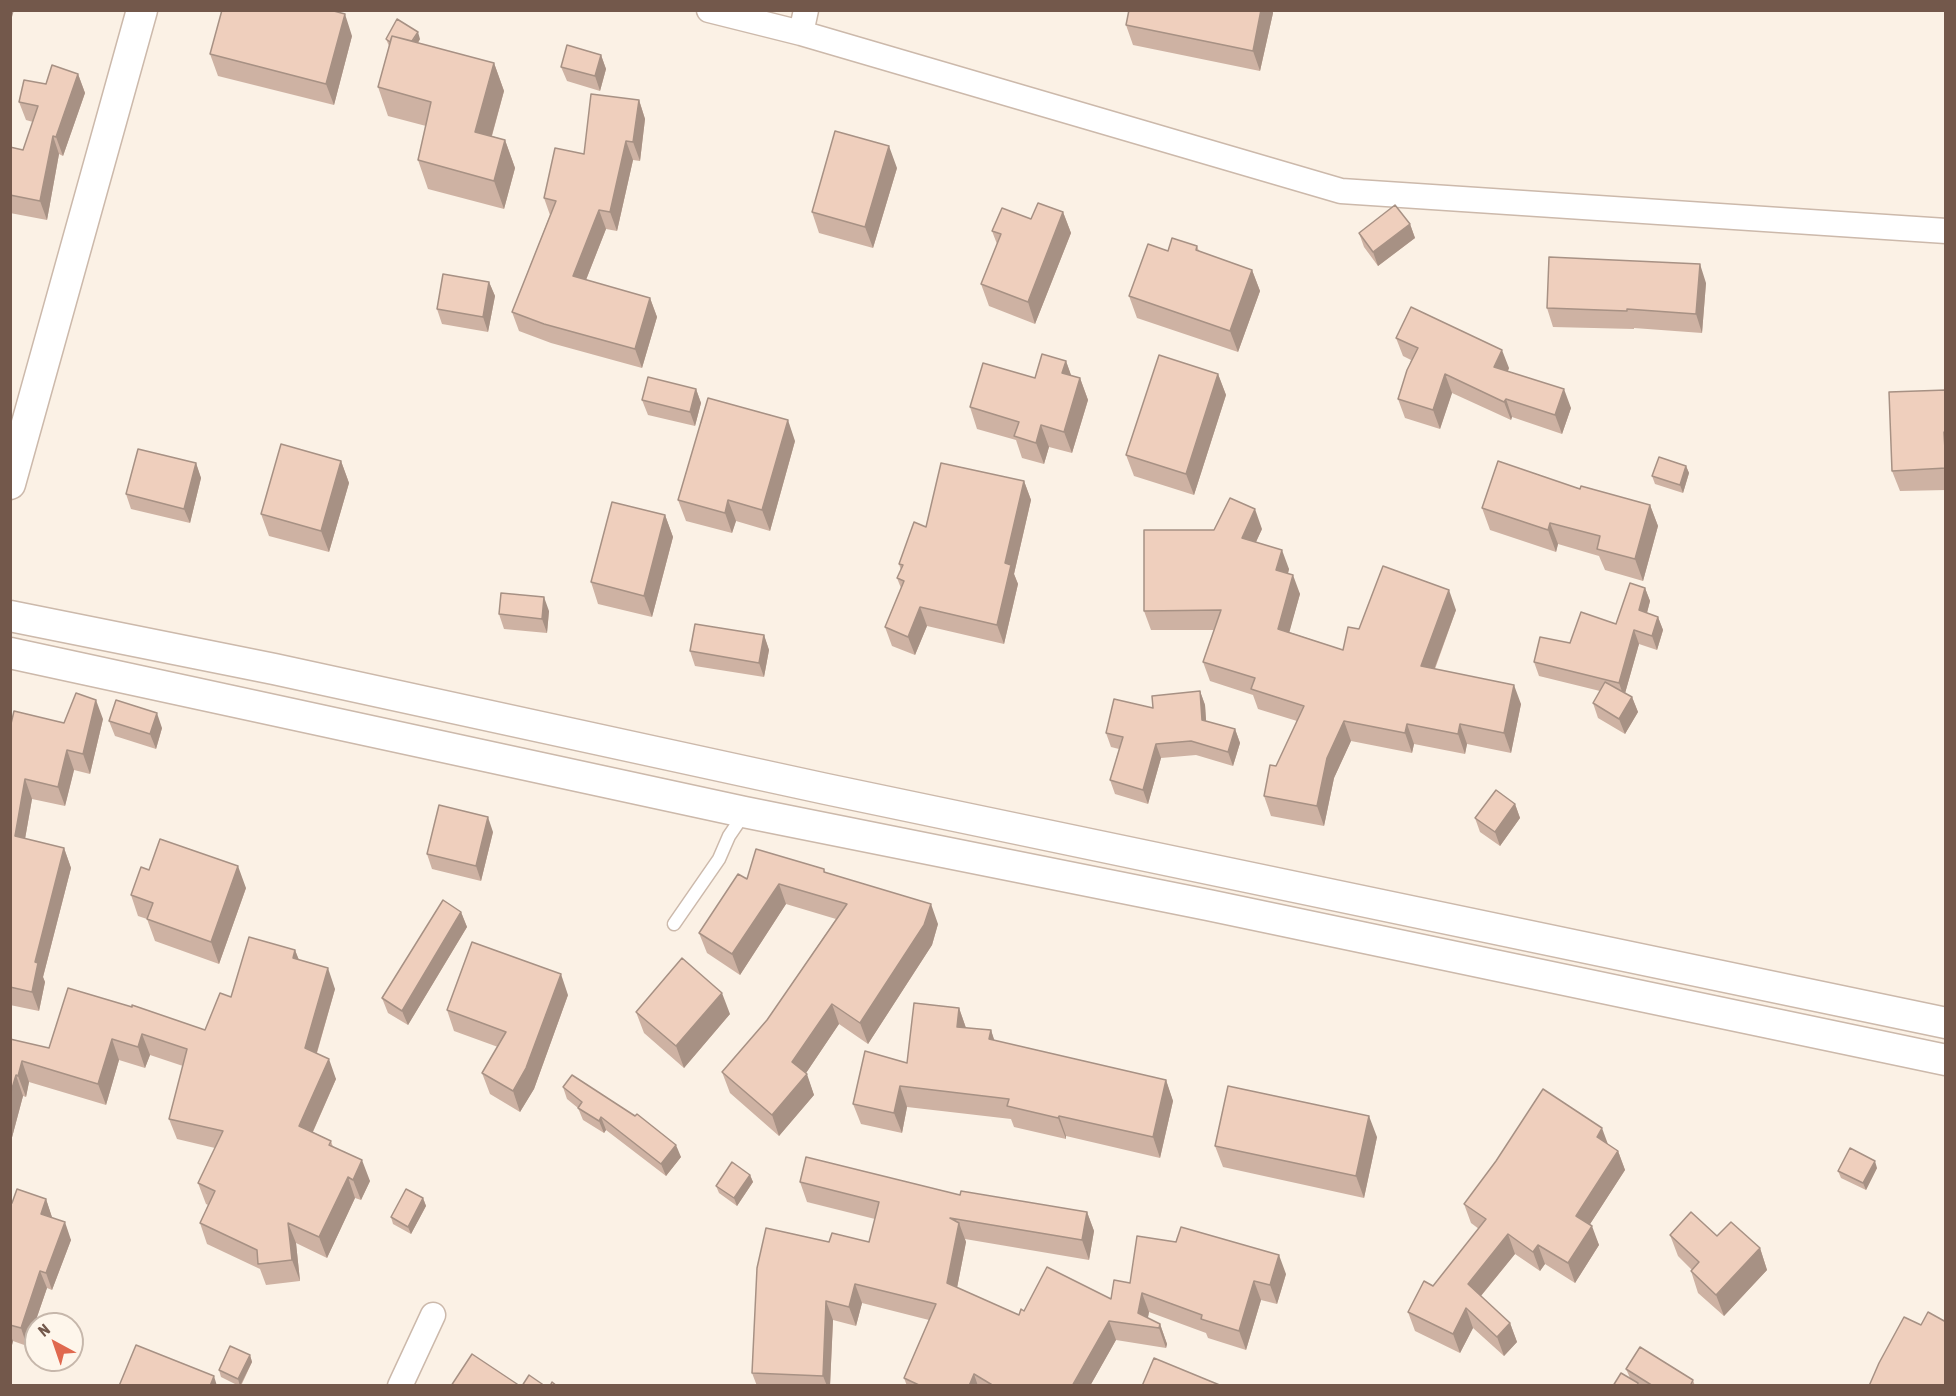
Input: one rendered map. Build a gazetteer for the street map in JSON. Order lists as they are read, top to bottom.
{
  "north": "top left"
}
